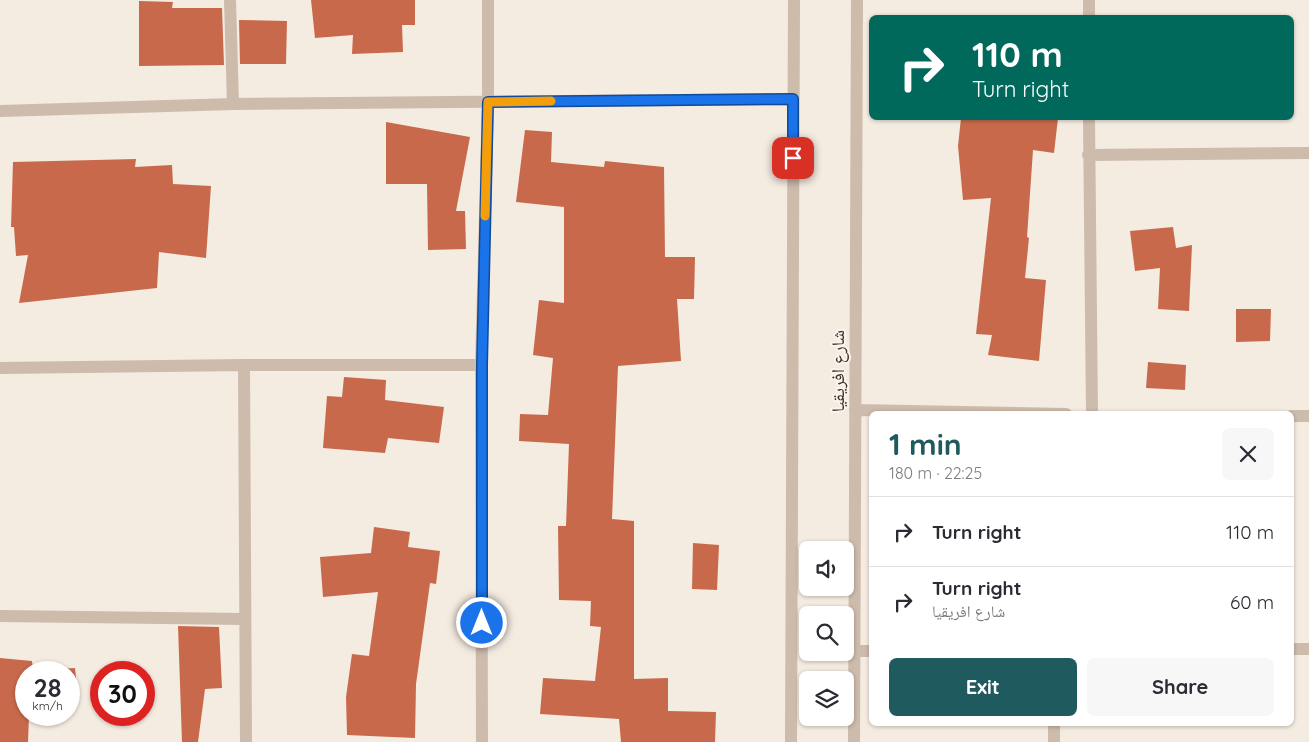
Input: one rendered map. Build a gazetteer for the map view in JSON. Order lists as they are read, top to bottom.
{
  "streets": {
    "street": ["شارع افريقيا"]
  },
  "page": {
    "turn": ["110 m", "Turn right"],
    "heading": ["1 min", "180 m · 22:25"],
    "list": [
      {
        "name": "Turn right",
        "value": "110 m"
      },
      {
        "name": "Turn right",
        "note": "شارع افريقيا",
        "value": "60 m"
      }
    ],
    "buttons": ["Exit", "Share"],
    "speed": "28 km/h",
    "limit": "30"
  }
}
